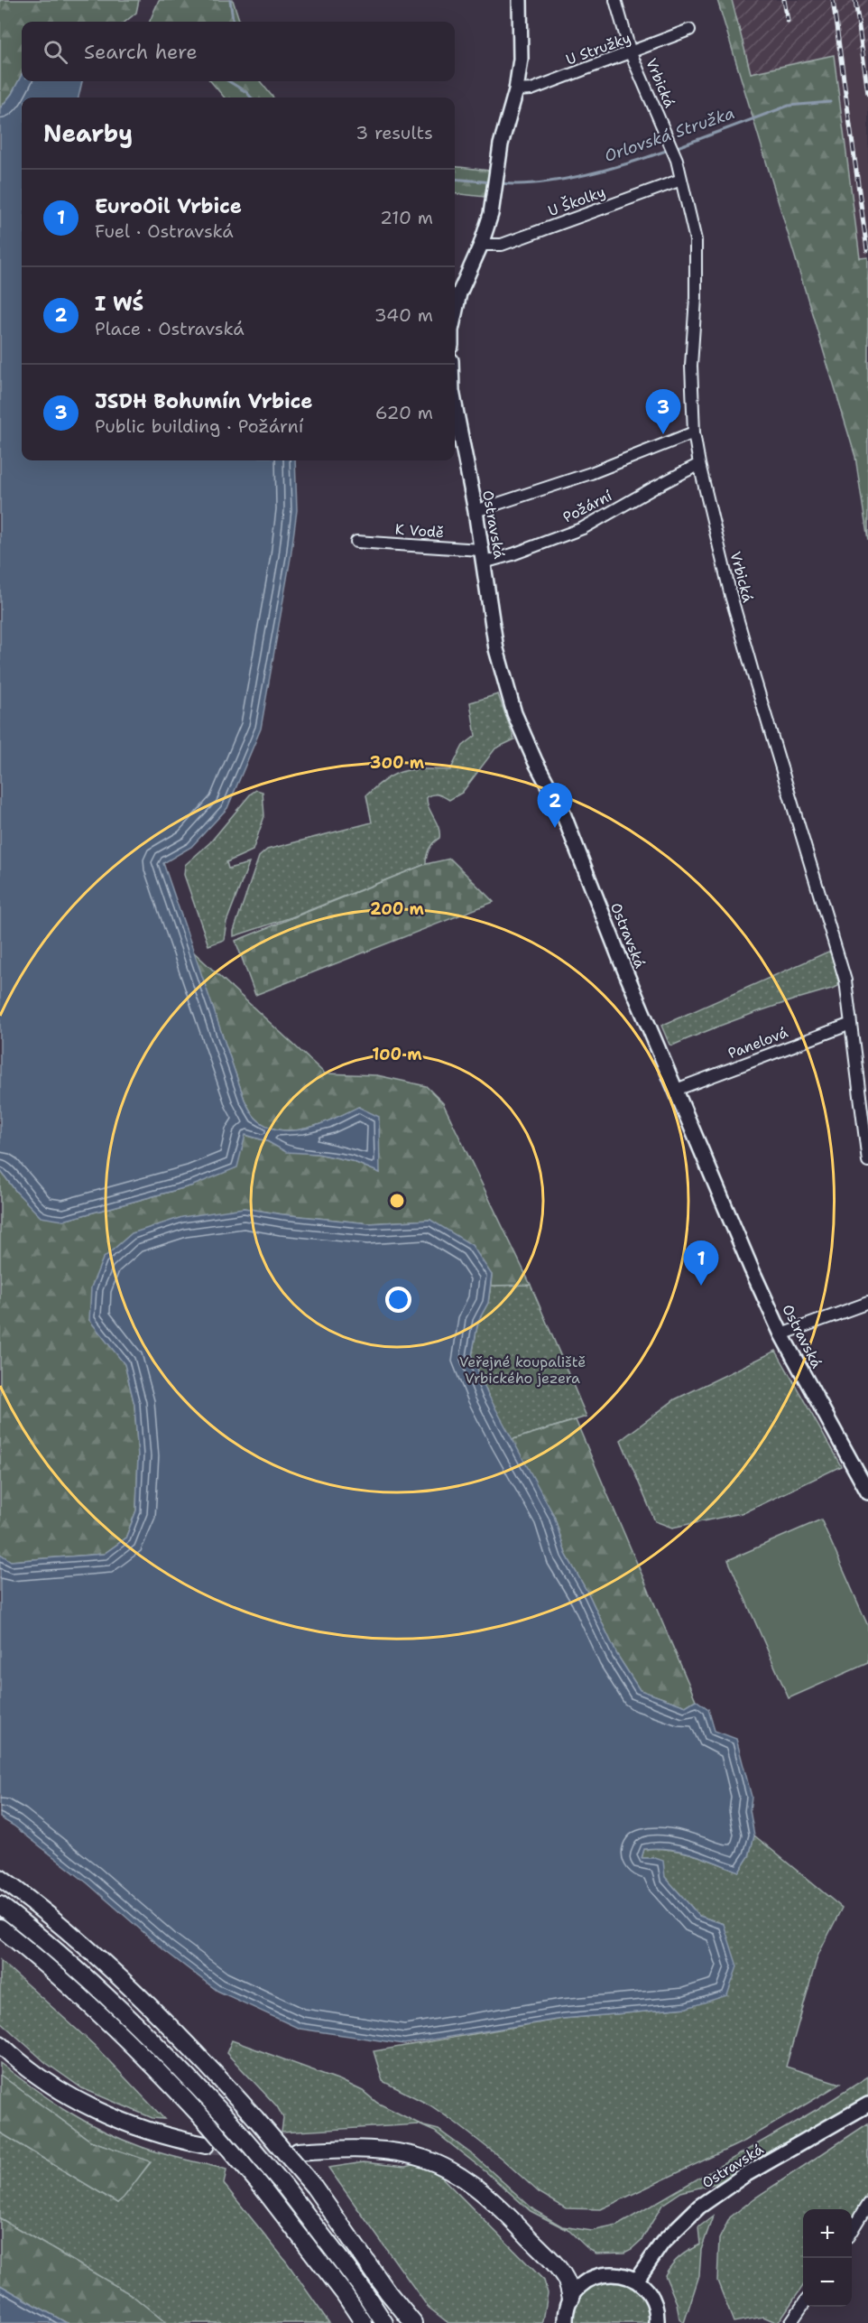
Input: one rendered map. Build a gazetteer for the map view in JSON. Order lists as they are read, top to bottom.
{
  "streets": {
    "main road": ["Ostravská"],
    "street": [
      "U Stružky",
      "Vrbická",
      "U Školky",
      "Požární",
      "K Vodě",
      "Panelová"
    ]
  },
  "crossings": [
    ["U Stružky", "Vrbická"],
    ["Vrbická", "U Školky"],
    ["Vrbická", "Požární"],
    ["Vrbická", "Panelová"],
    ["Požární", "Ostravská"],
    ["Požární", "K Vodě"],
    ["Ostravská", "K Vodě"],
    ["Ostravská", "Panelová"]
  ],
  "water": ["Orlovská Stružka"],
  "parks": ["Veřejné koupaliště Vrbického jezera"],
  "page": {
    "search": "Search here",
    "heading": ["Nearby", "3 results"],
    "list": [
      {
        "mark": "1",
        "name": "EuroOil Vrbice",
        "note": "Fuel · Ostravská",
        "value": "210 m"
      },
      {
        "mark": "2",
        "name": "I WŚ",
        "note": "Place · Ostravská",
        "value": "340 m"
      },
      {
        "mark": "3",
        "name": "JSDH Bohumín Vrbice",
        "note": "Public building · Požární",
        "value": "620 m"
      }
    ],
    "pins": ["3", "2", "1"],
    "map_buttons": ["+", "−"]
  },
  "rings": ["300 m", "200 m", "100 m"]
}
